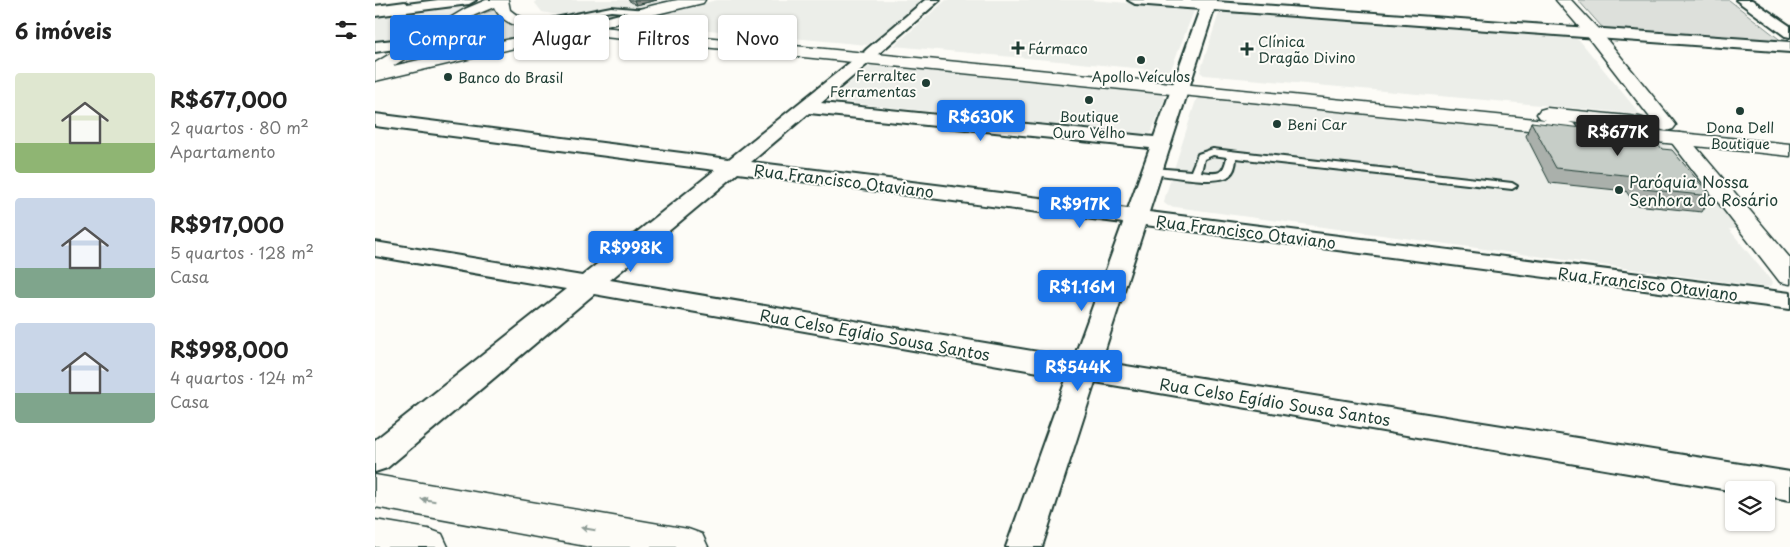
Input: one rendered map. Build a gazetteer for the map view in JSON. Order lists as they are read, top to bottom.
{
  "streets": {
    "street": ["Rua Francisco Otaviano", "Rua Celso Egídio Sousa Santos"]
  },
  "places": {
    "health": ["Fármaco", "Clínica Dragão Divino"],
    "other": [
      "Apollo Veículos",
      "Banco do Brasil",
      "Ferraltec Ferramentas",
      "Boutique Ouro Velho",
      "Dona Dell Boutique",
      "Beni Car",
      "Paróquia Nossa Senhora do Rosário"
    ]
  },
  "page": {
    "heading": "6 imóveis",
    "chip": [
      "Comprar",
      "Alugar",
      "Filtros",
      "Novo"
    ],
    "list": [
      {
        "name": "R$677,000",
        "note": "2 quartos · 80 m² · Apartamento"
      },
      {
        "name": "R$917,000",
        "note": "5 quartos · 128 m² · Casa"
      },
      {
        "name": "R$998,000",
        "note": "4 quartos · 124 m² · Casa"
      }
    ],
    "price": [
      "R$630K",
      "R$677K",
      "R$917K",
      "R$998K",
      "R$1.16M",
      "R$544K"
    ]
  }
}
